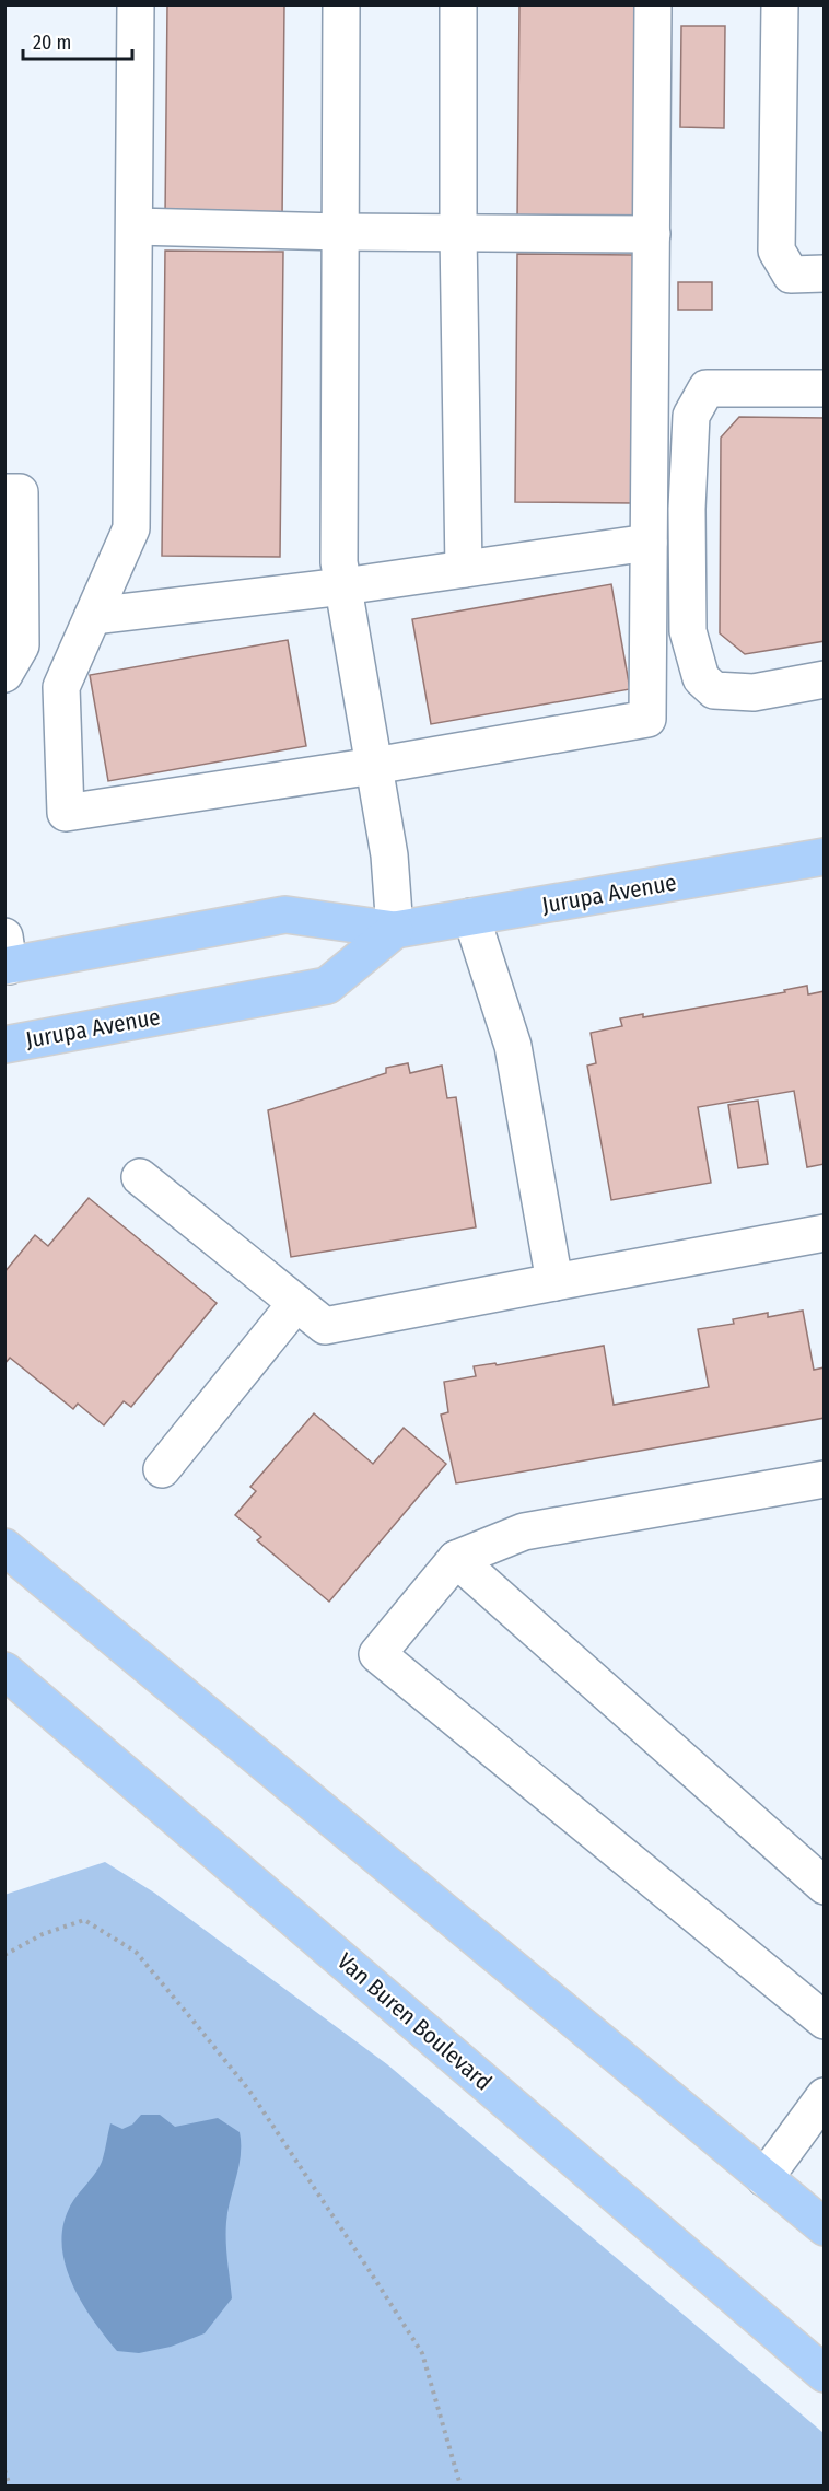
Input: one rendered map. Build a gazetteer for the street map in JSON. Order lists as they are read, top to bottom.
{
  "streets": {
    "main road": ["Jurupa Avenue", "Van Buren Boulevard"]
  },
  "scale_bar": "20 m"
}
